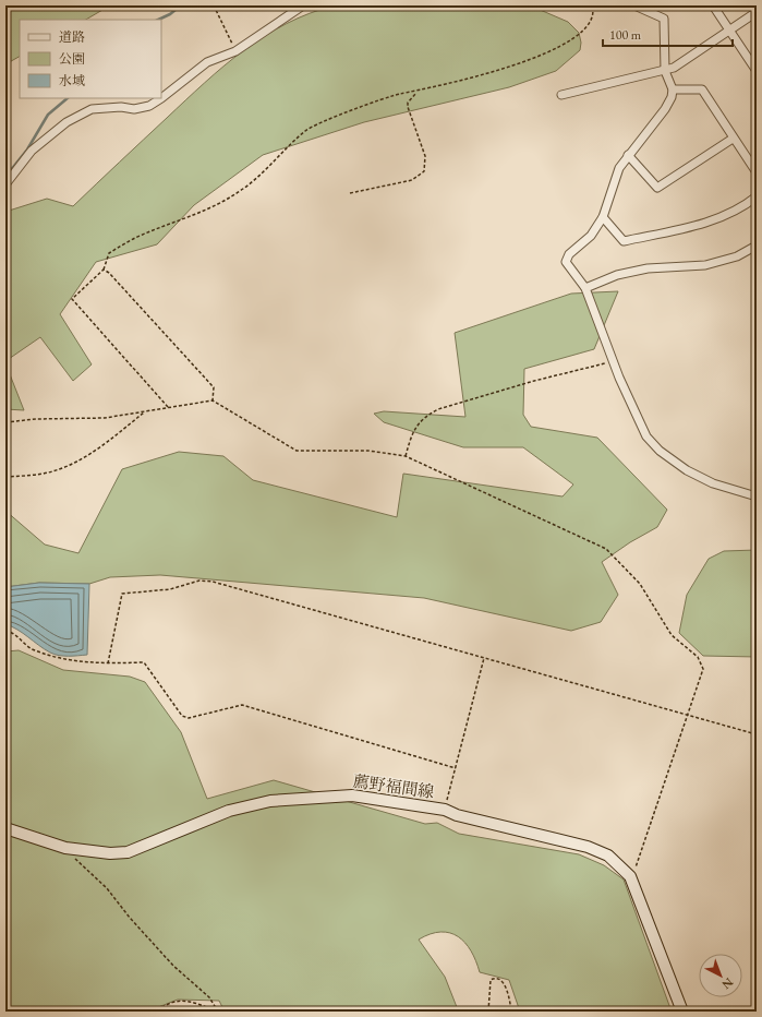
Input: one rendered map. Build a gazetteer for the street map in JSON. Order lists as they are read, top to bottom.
{
  "streets": {
    "main road": ["薦野福間線"]
  },
  "legend": ["道路", "公園", "水域"],
  "scale_bar": "100 m",
  "north": "bottom right"
}
